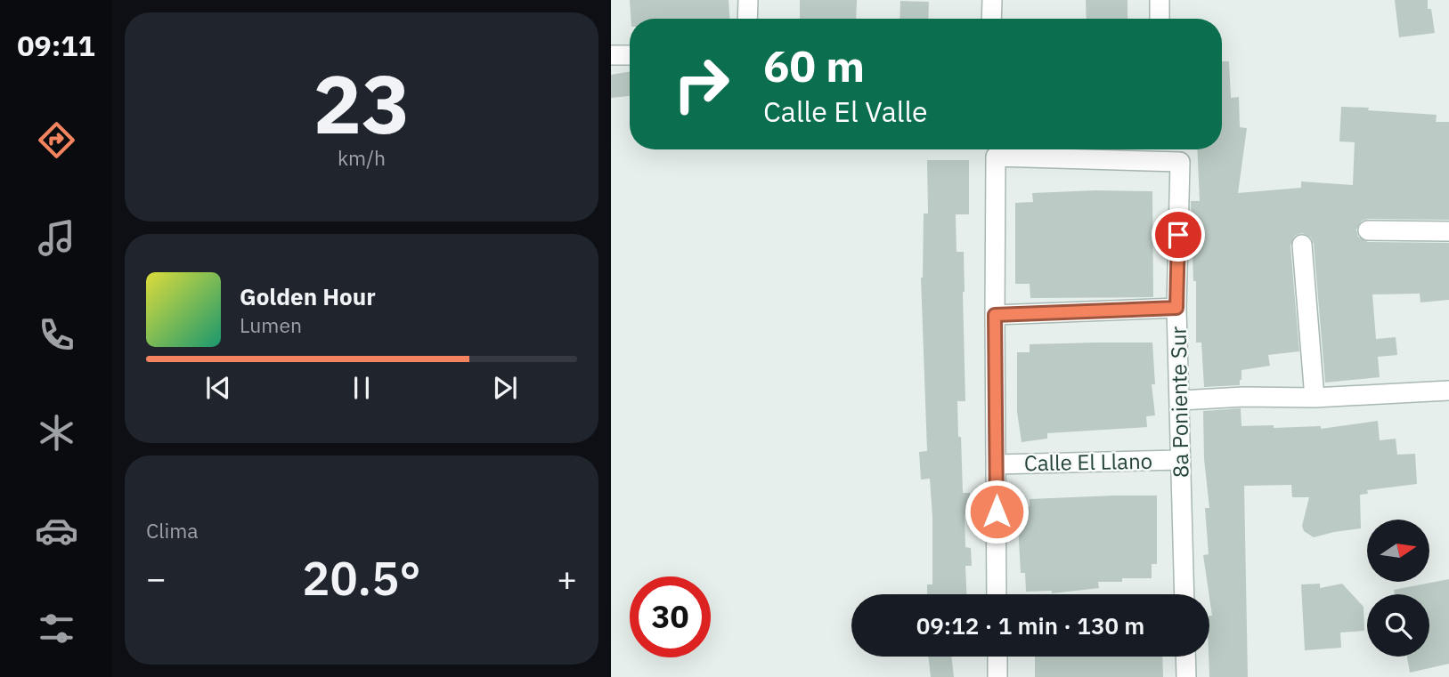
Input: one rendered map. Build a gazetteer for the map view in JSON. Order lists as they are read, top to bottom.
{
  "streets": {
    "street": ["8a Poniente Sur", "Calle El Llano"]
  },
  "crossings": [
    ["8a Poniente Sur", "Calle El Llano"]
  ],
  "north": "right",
  "page": {
    "tabs": "09:11",
    "tile": [
      ["23", "km/h"],
      "Clima"
    ],
    "turn": ["60 m", "Calle El Valle"],
    "song": ["Golden Hour", "Lumen"],
    "heat": ["−", "20.5°", "+"],
    "limit": "30",
    "trip": "09:12 · 1 min · 130 m"
  }
}
